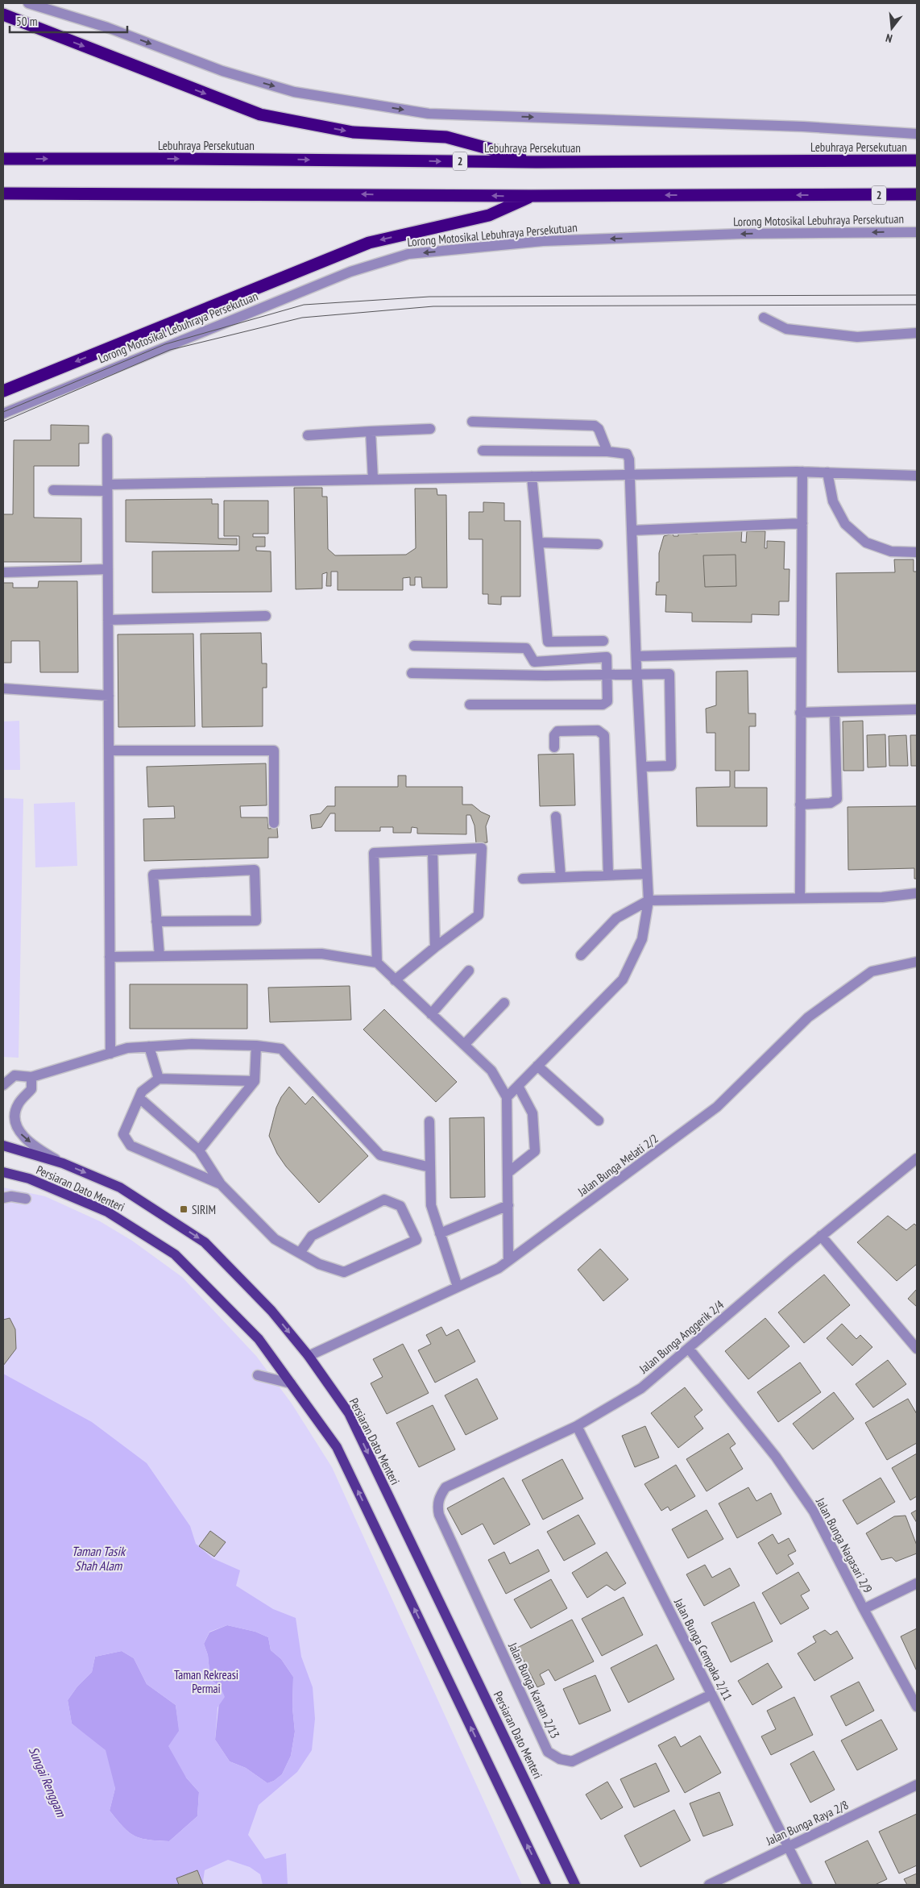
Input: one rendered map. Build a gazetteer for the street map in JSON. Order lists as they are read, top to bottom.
{
  "streets": {
    "highway": ["Lebuhraya Persekutuan", "2"],
    "main road": ["Persiaran Dato Menteri"],
    "street": [
      "Lorong Motosikal Lebuhraya Persekutuan",
      "Jalan Bunga Melati 2/2",
      "Jalan Bunga Anggerik 2/4",
      "Jalan Bunga Nagasari 2/9",
      "Jalan Bunga Cempaka 2/11",
      "Jalan Bunga Kantan 2/13",
      "Jalan Bunga Raya 2/8"
    ]
  },
  "crossings": [
    ["Jalan Bunga Melati 2/2", "Persiaran Dato Menteri"],
    ["Jalan Bunga Anggerik 2/4", "Jalan Bunga Nagasari 2/9"],
    ["Jalan Bunga Anggerik 2/4", "Jalan Bunga Cempaka 2/11"],
    ["Jalan Bunga Anggerik 2/4", "Jalan Bunga Kantan 2/13"],
    ["Jalan Bunga Cempaka 2/11", "Jalan Bunga Kantan 2/13"],
    ["Jalan Bunga Cempaka 2/11", "Jalan Bunga Raya 2/8"]
  ],
  "one_way": ["Lorong Motosikal Lebuhraya Persekutuan"],
  "water": ["Taman Tasik Shah Alam", "Sungai Renggam"],
  "parks": ["Taman Rekreasi Permai"],
  "places": {
    "transit": ["SIRIM"]
  },
  "scale_bar": "50 m",
  "north": "bottom"
}
